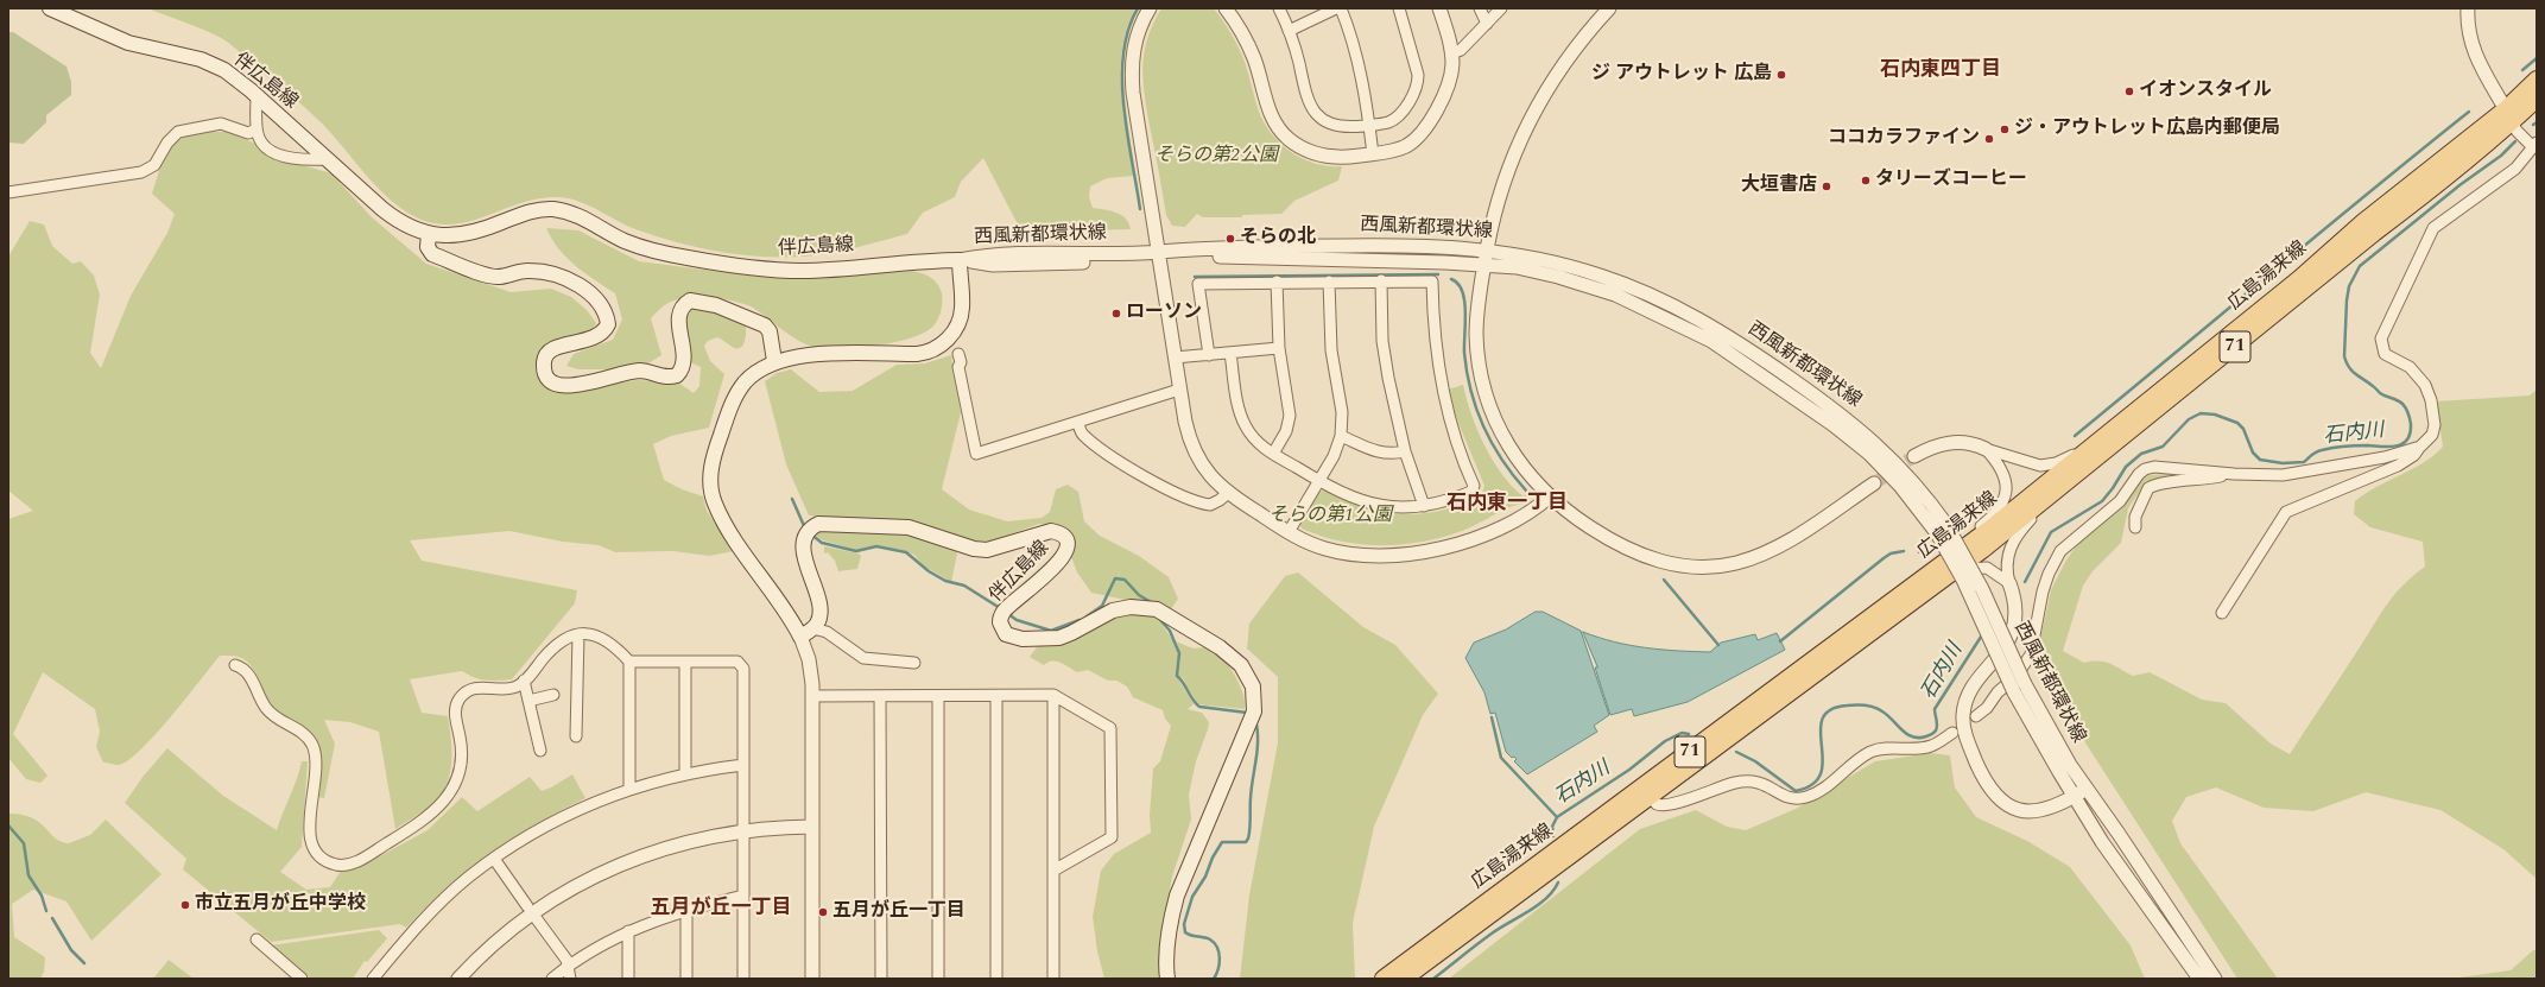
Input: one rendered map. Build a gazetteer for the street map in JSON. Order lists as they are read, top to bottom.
{
  "streets": {
    "main road": ["伴広島線", "広島湯来線", "71"],
    "street": ["西風新都環状線"]
  },
  "crossings": [
    ["伴広島線", "西風新都環状線"]
  ],
  "districts": ["石内東四丁目", "石内東一丁目", "五月が丘一丁目"],
  "water": ["石内川"],
  "parks": ["そらの第2公園", "そらの第1公園"],
  "places": [
    "ジ アウトレット 広島",
    "イオンスタイル",
    "ジ・アウトレット広島内郵便局",
    "ココカラファイン",
    "タリーズコーヒー",
    "大垣書店",
    "そらの北",
    "ローソン",
    "市立五月が丘中学校",
    "五月が丘一丁目"
  ]
}
